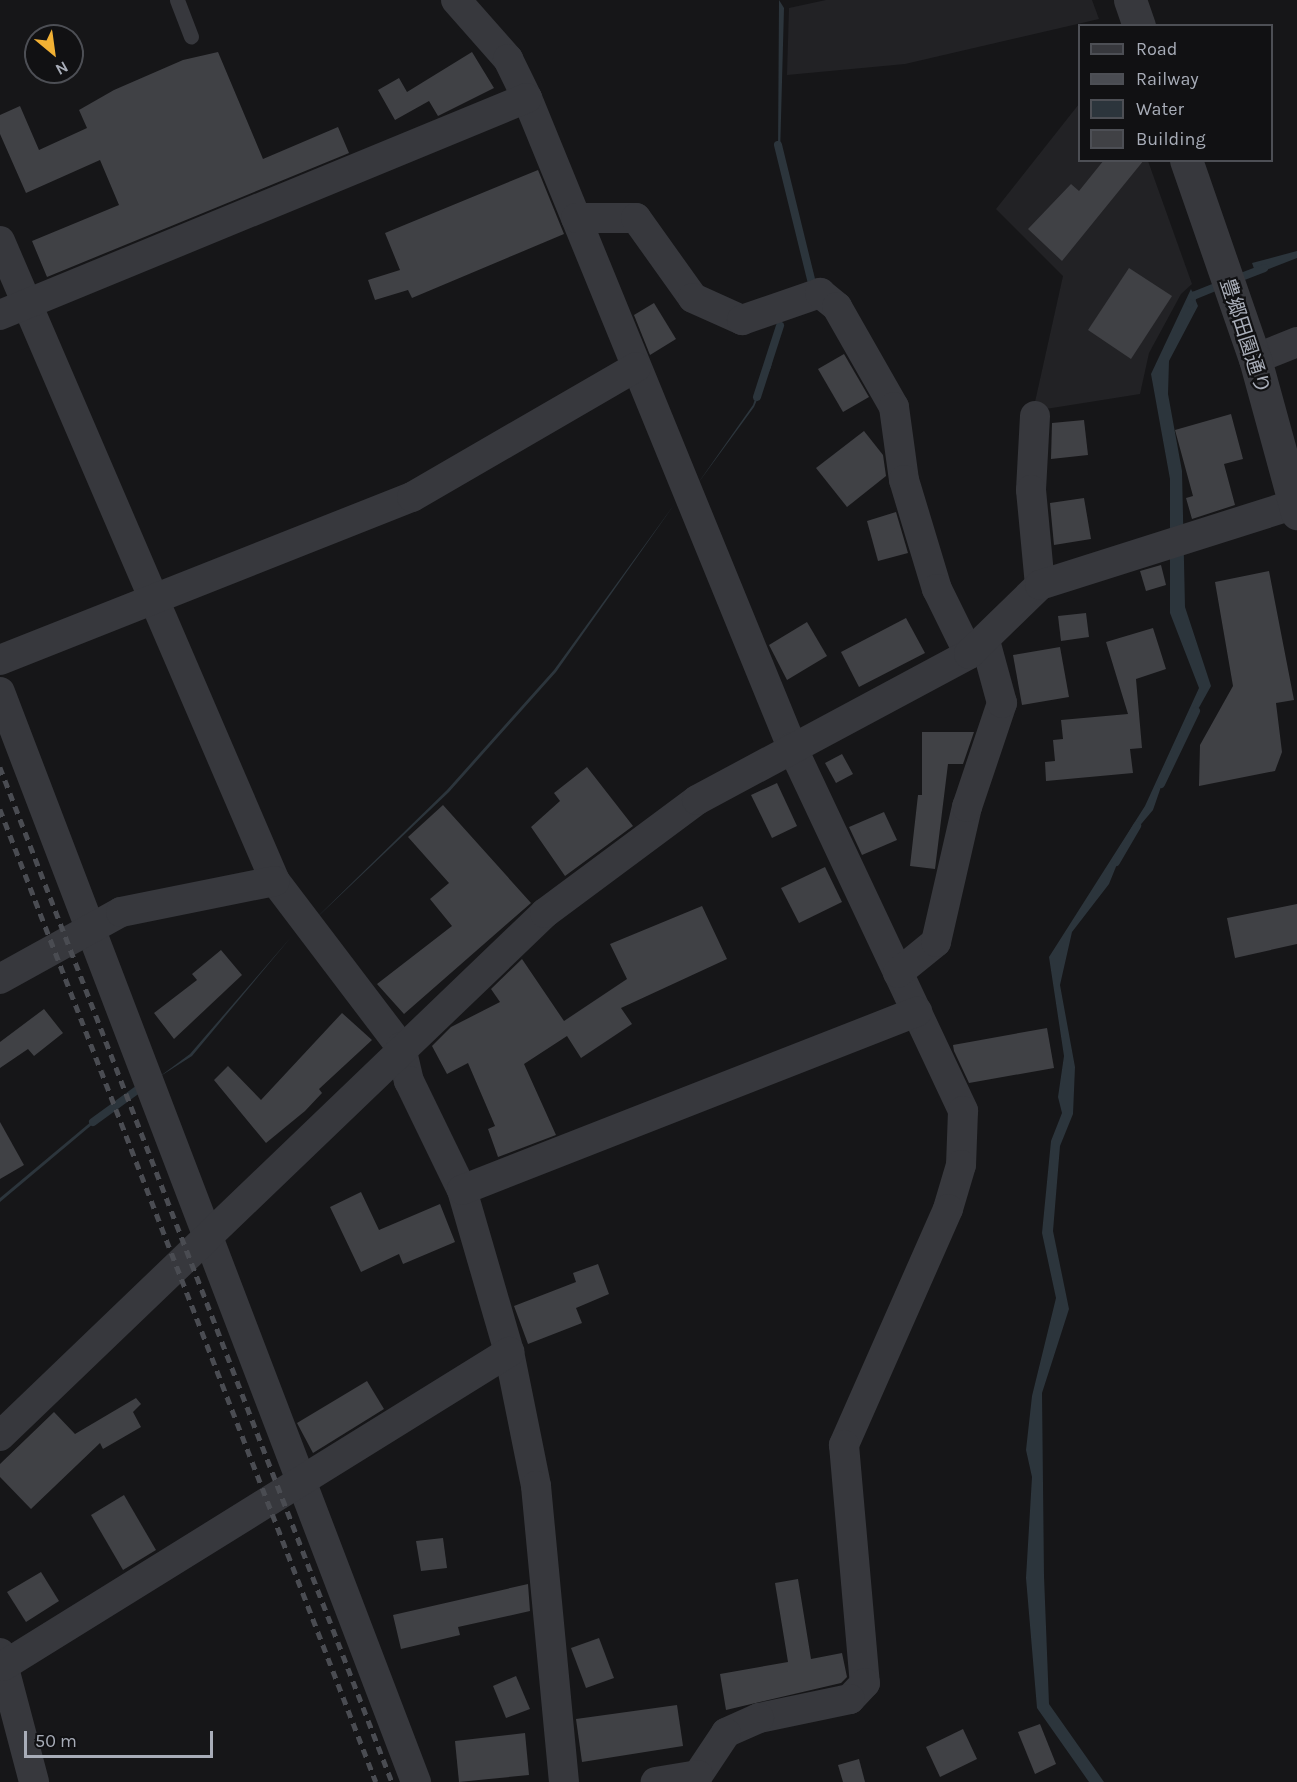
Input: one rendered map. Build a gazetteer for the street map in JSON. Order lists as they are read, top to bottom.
{
  "streets": {
    "street": ["豊郷田園通り"]
  },
  "legend": [
    "Road",
    "Railway",
    "Water",
    "Building"
  ],
  "scale_bar": "50 m",
  "north": "bottom right"
}
